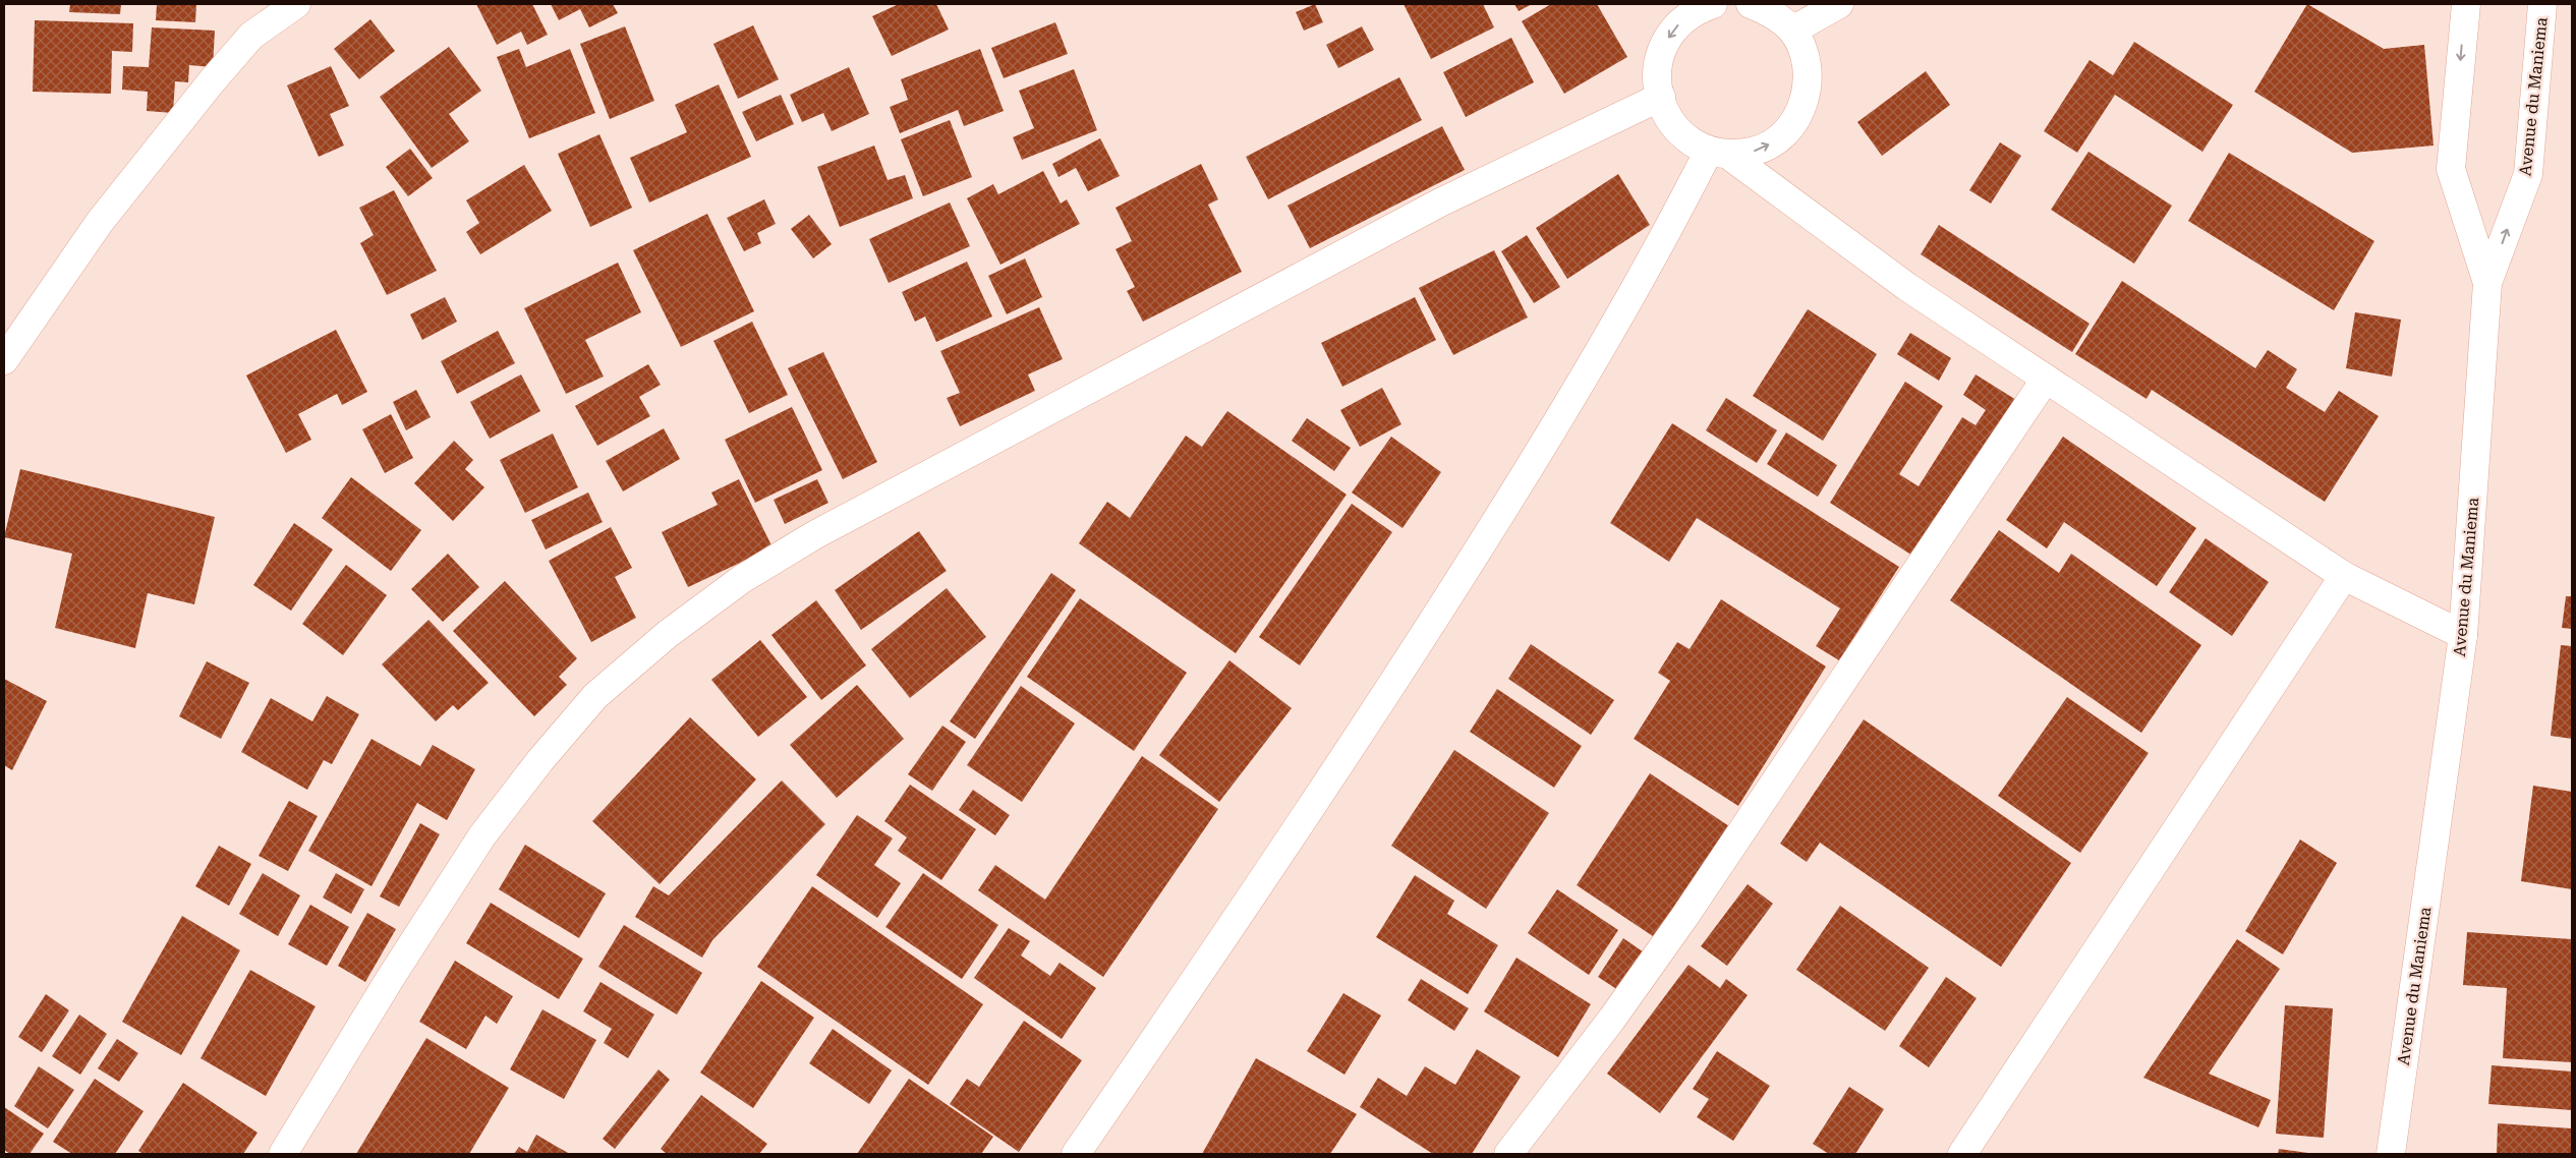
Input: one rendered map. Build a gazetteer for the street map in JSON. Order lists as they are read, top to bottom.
{
  "streets": {
    "street": ["Avenue du Maniema"]
  }
}
